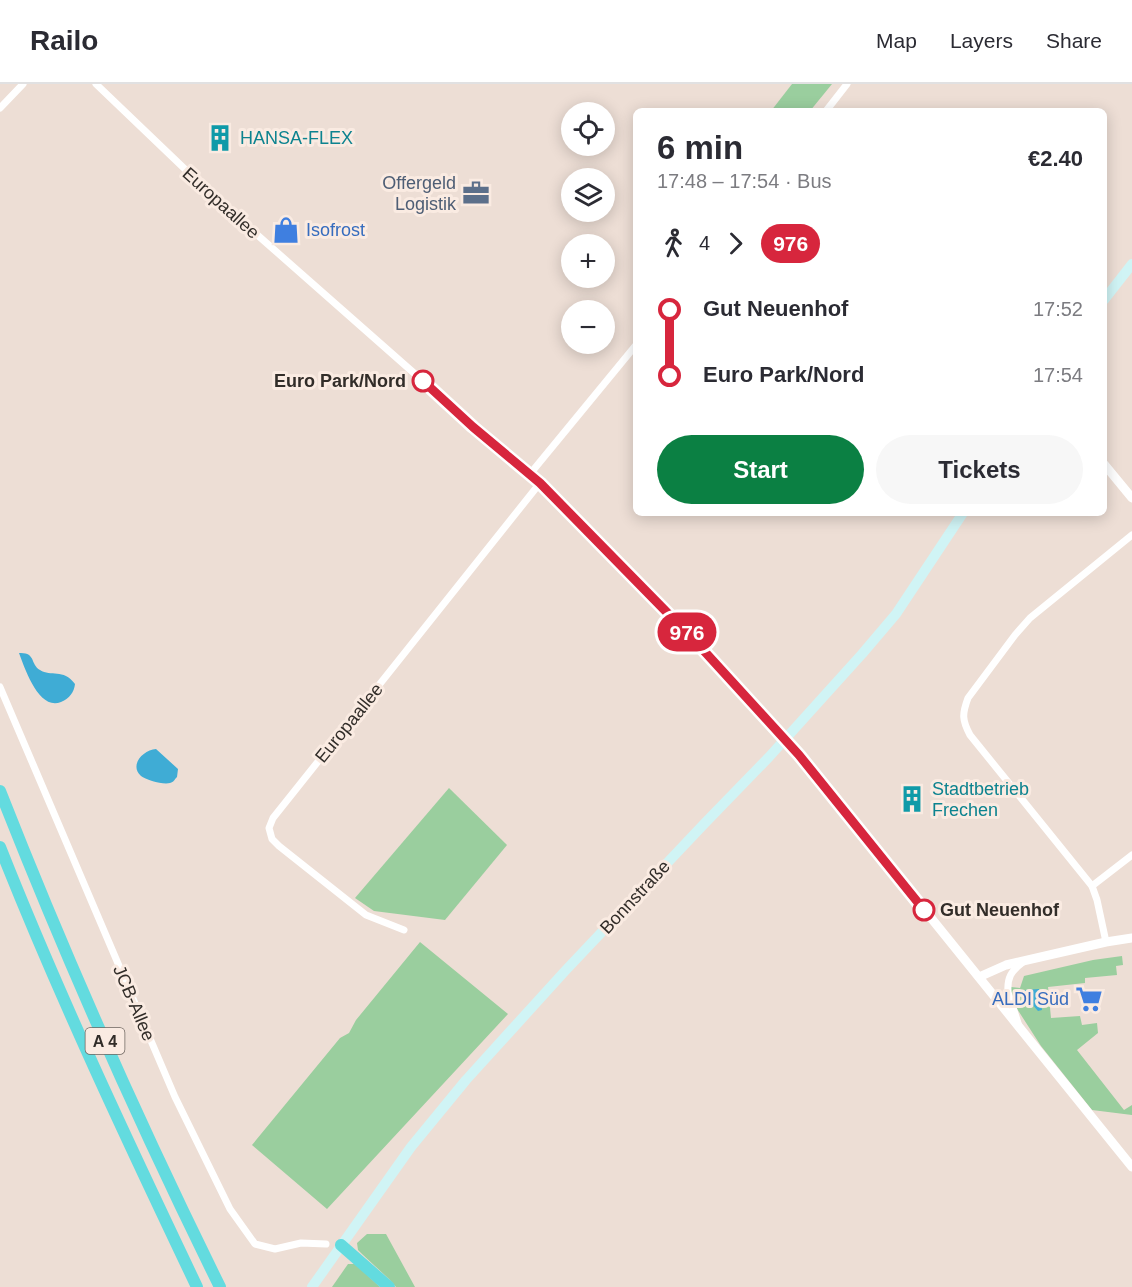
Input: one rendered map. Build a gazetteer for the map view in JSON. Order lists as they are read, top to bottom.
{
  "streets": {
    "highway": ["A 4"],
    "main road": ["Bonnstraße"],
    "street": ["Europaallee", "JCB-Allee"]
  },
  "crossings": [
    ["Europaallee", "Bonnstraße"]
  ],
  "places": {
    "building": ["HANSA-FLEX", "Stadtbetrieb Frechen"],
    "office": ["Offergeld Logistik"],
    "shop": ["Isofrost"],
    "other": ["Euro Park/Nord", "Gut Neuenhof"],
    "supermarket": ["ALDI Süd"]
  },
  "lines": ["bus line 976"],
  "page": {
    "header": "Railo",
    "nav": ["Map", "Layers", "Share"],
    "on_map": "976",
    "map_buttons": ["+", "−"],
    "heading": ["6 min", "17:48 – 17:54 · Bus", "€2.40"],
    "legs": ["4", "976"],
    "list": [
      {
        "name": "Gut Neuenhof",
        "value": "17:52"
      },
      {
        "name": "Euro Park/Nord",
        "value": "17:54"
      }
    ],
    "buttons": ["Start", "Tickets"]
  }
}
